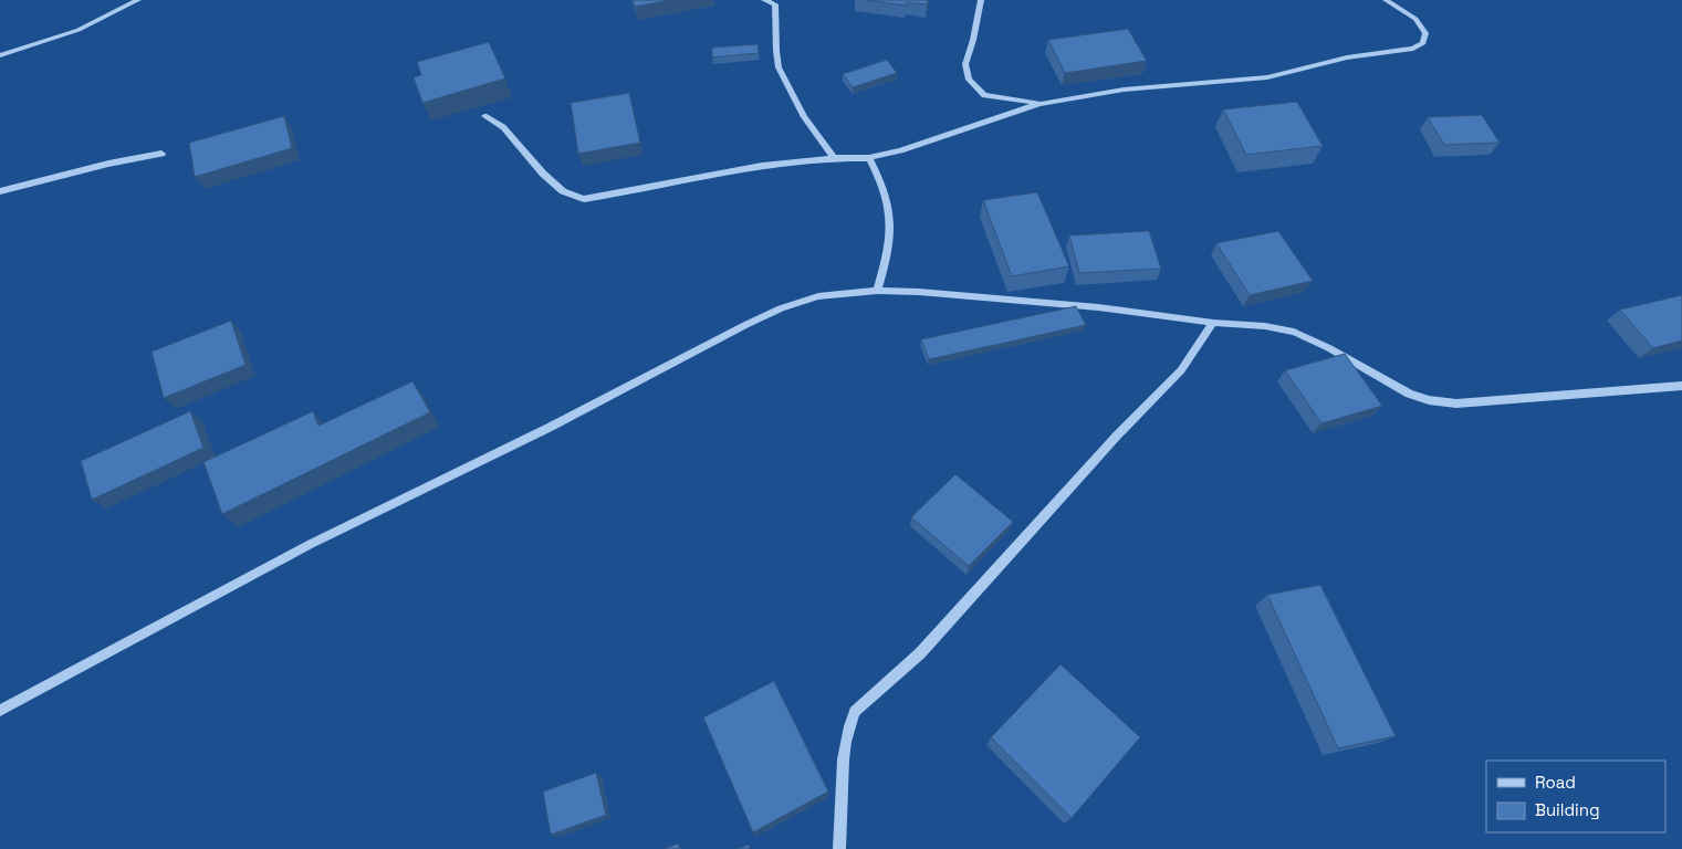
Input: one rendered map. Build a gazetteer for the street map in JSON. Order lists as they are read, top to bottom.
{
  "legend": ["Road", "Building"]
}
